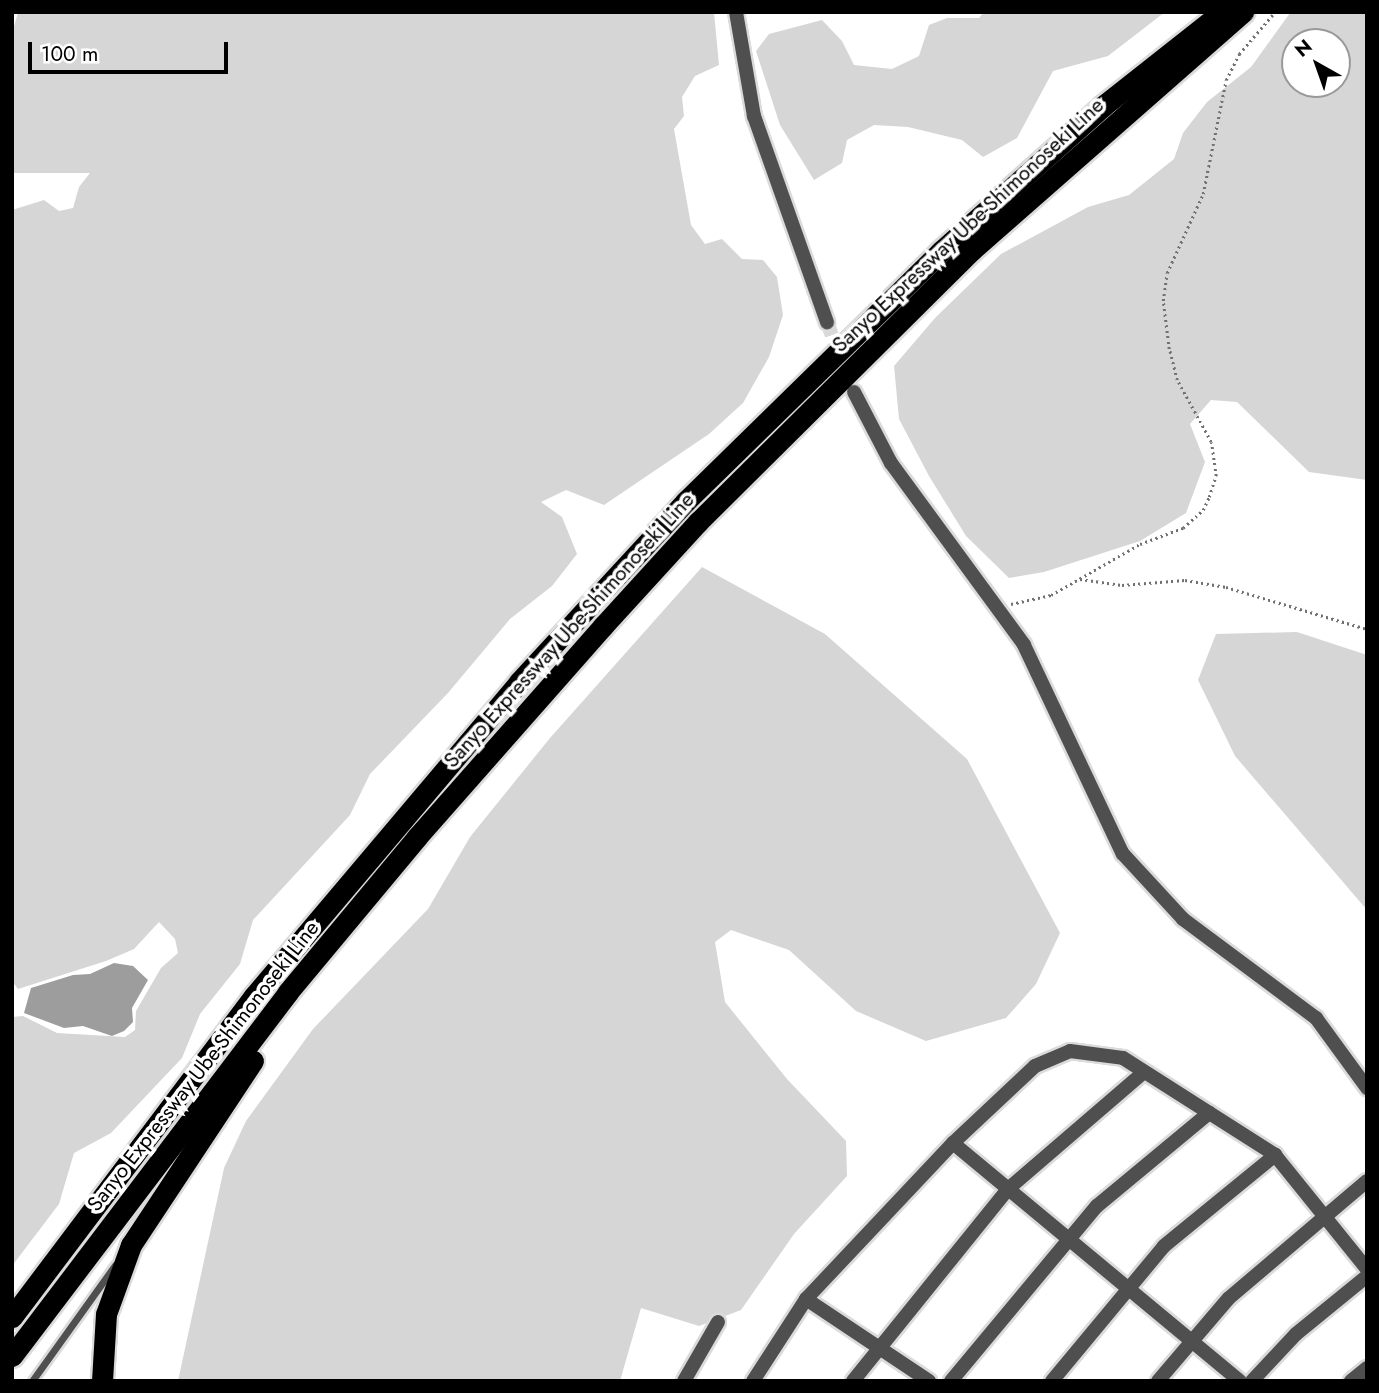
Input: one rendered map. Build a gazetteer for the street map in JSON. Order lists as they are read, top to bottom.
{
  "streets": {
    "highway": ["Sanyo Expressway Ube-Shimonoseki Line"]
  },
  "scale_bar": "100 m",
  "north": "top left"
}
